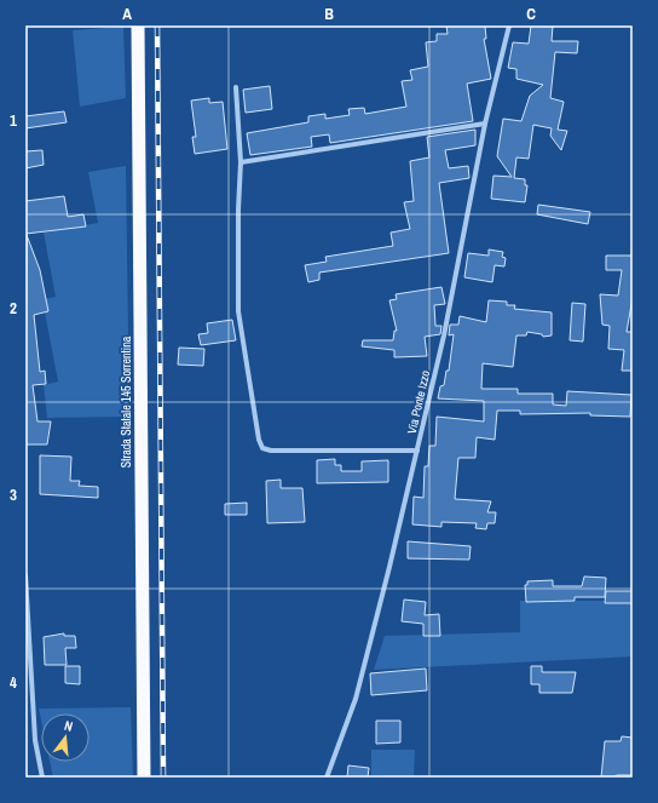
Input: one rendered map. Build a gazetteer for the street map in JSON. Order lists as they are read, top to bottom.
{
  "streets": {
    "highway": ["Strada Statale 145 Sorrentina"],
    "street": ["Via Ponte Izzo"]
  },
  "north": "top",
  "grid": {
    "columns": ["A", "B", "C"],
    "rows": [
      "1",
      "2",
      "3",
      "4"
    ]
  }
}
